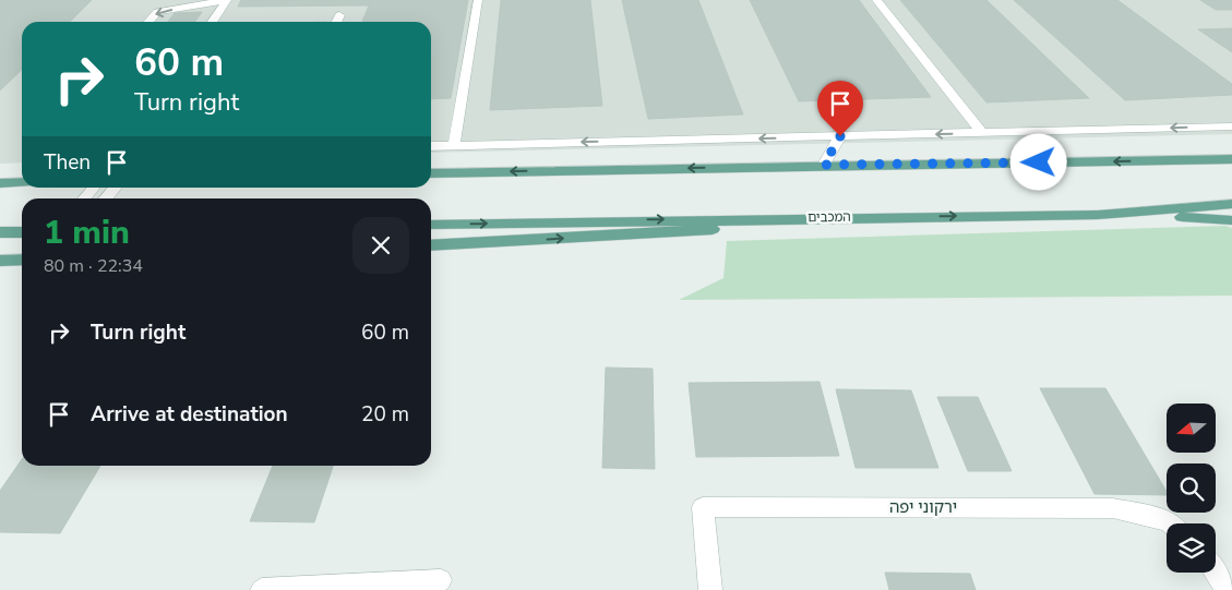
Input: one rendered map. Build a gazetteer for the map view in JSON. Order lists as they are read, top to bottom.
{
  "streets": {
    "main road": ["המכבים"],
    "street": ["ירקוני יפה"]
  },
  "north": "left",
  "page": {
    "turn": ["60 m", "Turn right"],
    "then": "Then",
    "heading": ["1 min", "80 m · 22:34"],
    "list": [
      {
        "name": "Turn right",
        "value": "60 m"
      },
      {
        "name": "Arrive at destination",
        "value": "20 m"
      }
    ]
  }
}
